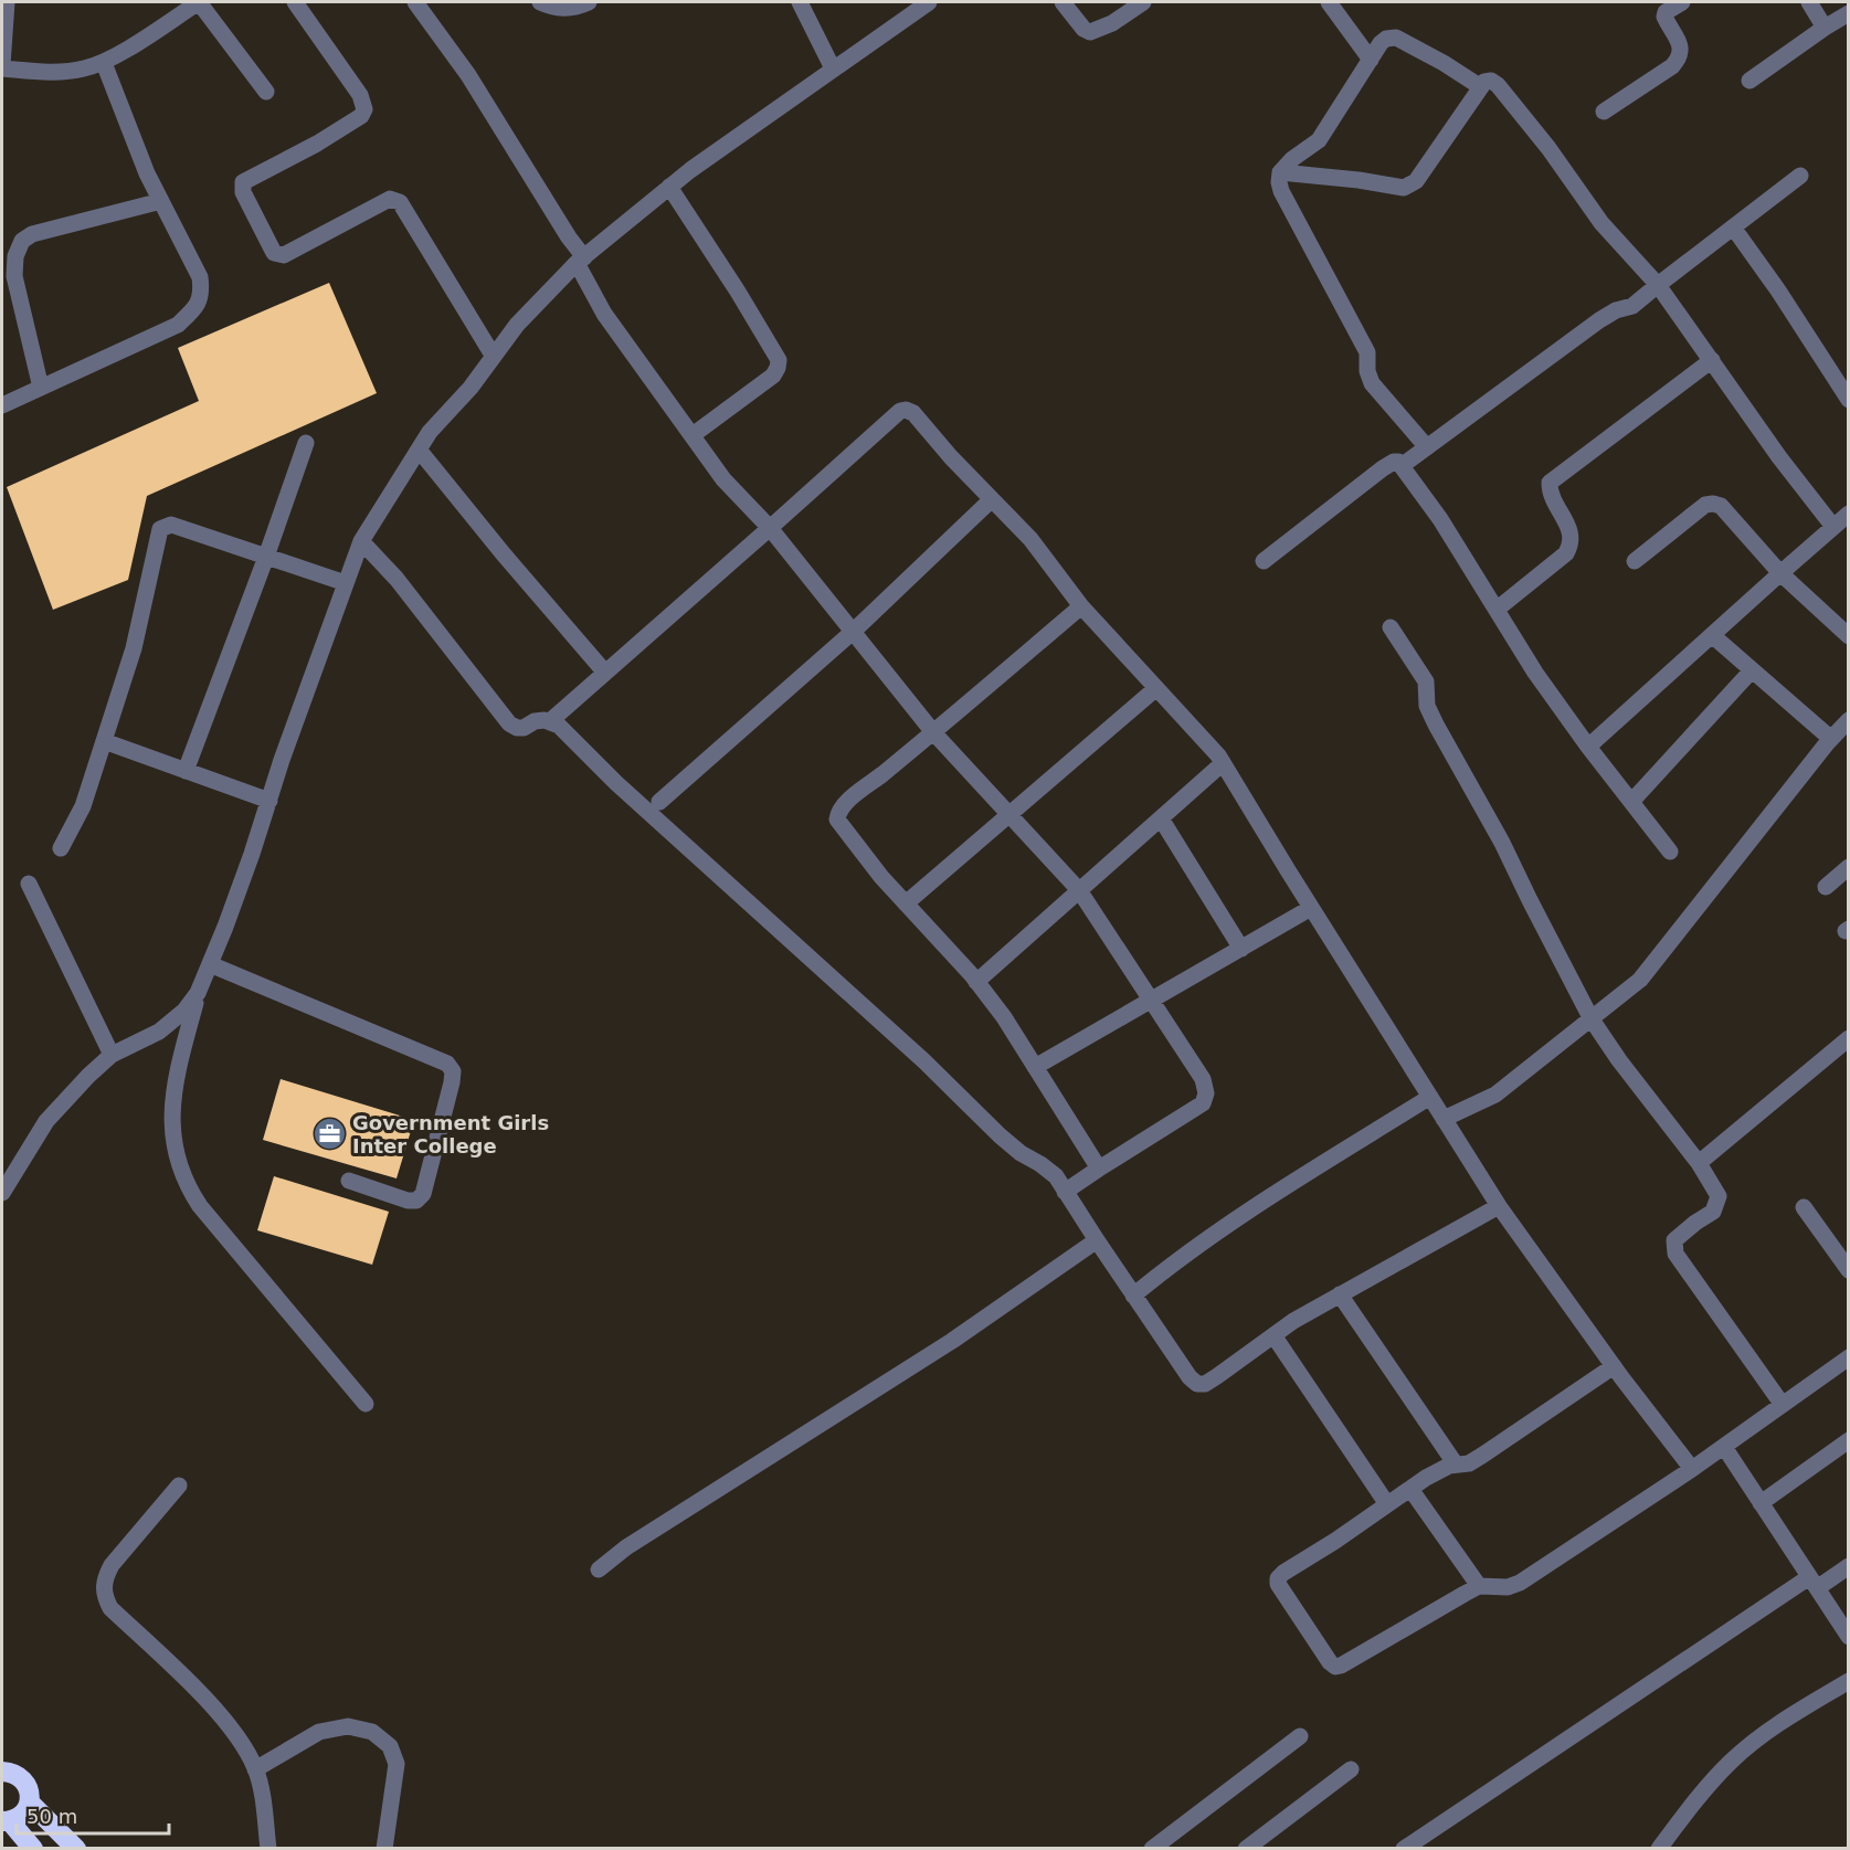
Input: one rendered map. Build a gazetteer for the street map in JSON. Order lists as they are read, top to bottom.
{
  "places": {
    "office": ["Government Girls Inter College"]
  },
  "scale_bar": "50 m"
}
